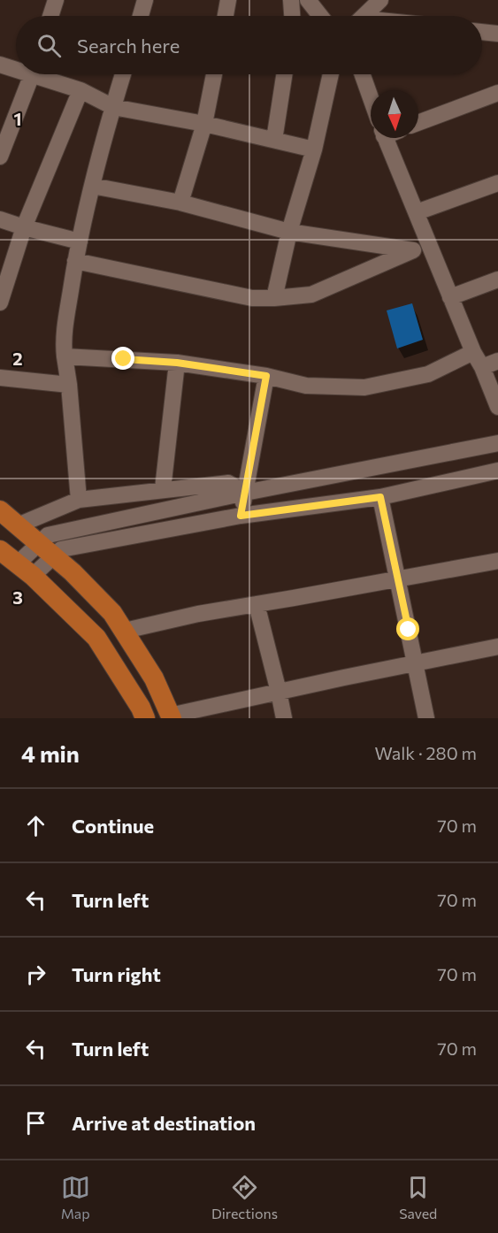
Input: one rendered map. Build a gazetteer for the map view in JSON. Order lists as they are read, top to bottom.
{
  "north": "bottom",
  "page": {
    "search": "Search here",
    "heading": ["4 min", "Walk · 280 m"],
    "list": [
      ["Continue", "70 m"],
      ["Turn left", "70 m"],
      ["Turn right", "70 m"],
      ["Turn left", "70 m"],
      "Arrive at destination"
    ],
    "nav": ["Map", "Directions", "Saved"]
  },
  "grid": {
    "rows": ["1", "2", "3"]
  }
}
